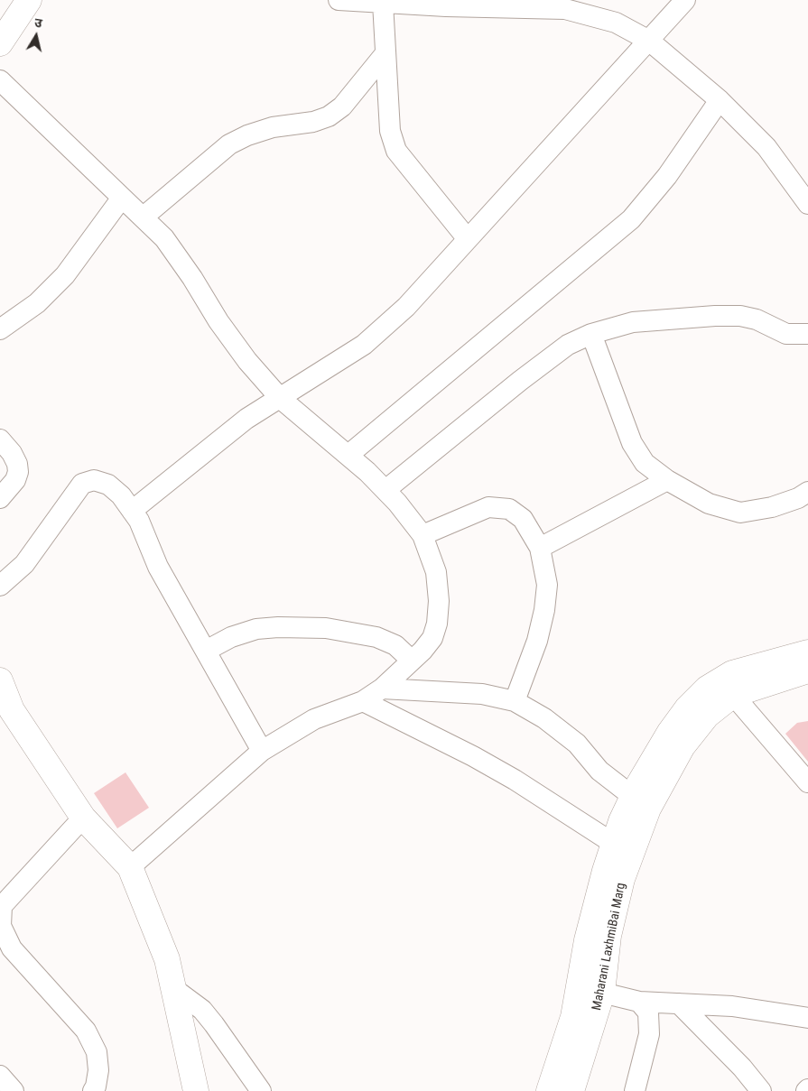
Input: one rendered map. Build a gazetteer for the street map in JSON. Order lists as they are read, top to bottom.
{
  "streets": {
    "main road": ["Maharani LaxhmiBai Marg"]
  },
  "north": "top"
}
